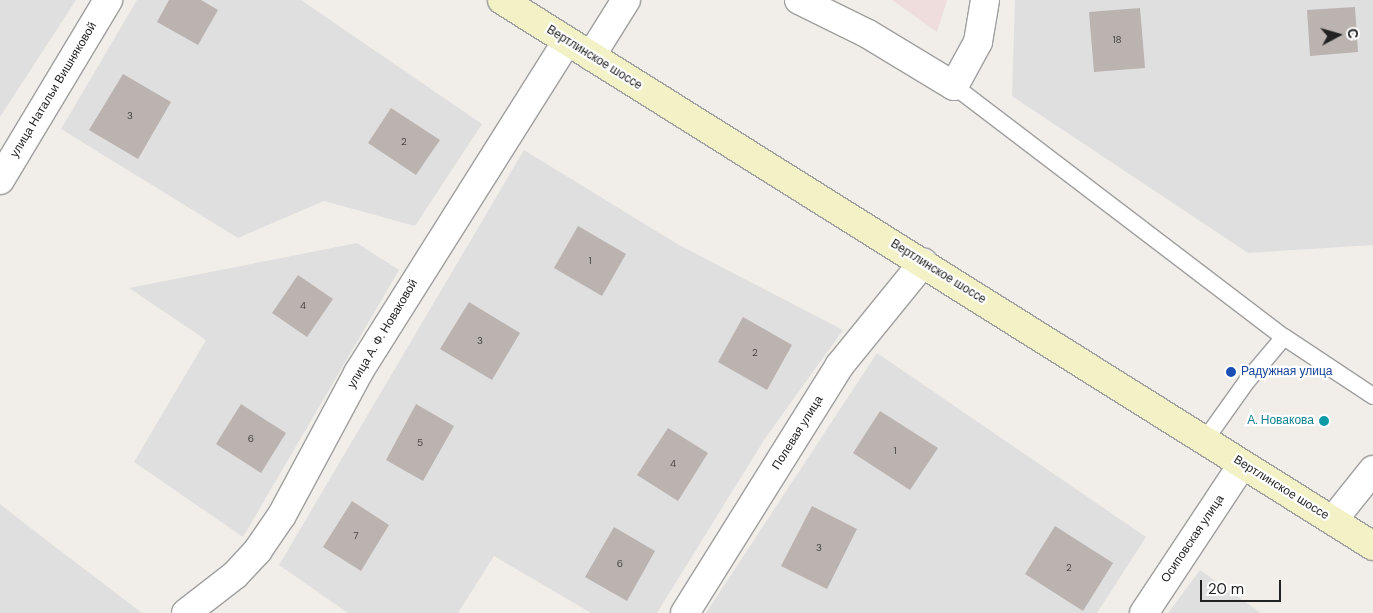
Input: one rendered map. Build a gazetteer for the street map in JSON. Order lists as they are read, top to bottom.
{
  "streets": {
    "main road": ["Вертлинское шоссе"],
    "street": [
      "улица Натальи Вишняковой",
      "улица А. Ф. Новаковой",
      "Полевая улица",
      "Осиповская улица"
    ]
  },
  "crossings": [
    ["Вертлинское шоссе", "улица А. Ф. Новаковой"],
    ["Вертлинское шоссе", "Полевая улица"],
    ["Вертлинское шоссе", "Осиповская улица"]
  ],
  "places": ["Радужная улица", "А. Новакова"],
  "house_numbers": [
    "18",
    "3",
    "2",
    "1",
    "4",
    "3",
    "2",
    "6",
    "5",
    "1",
    "4",
    "7",
    "3",
    "6",
    "2"
  ],
  "scale_bar": "20 m",
  "north": "right"
}
